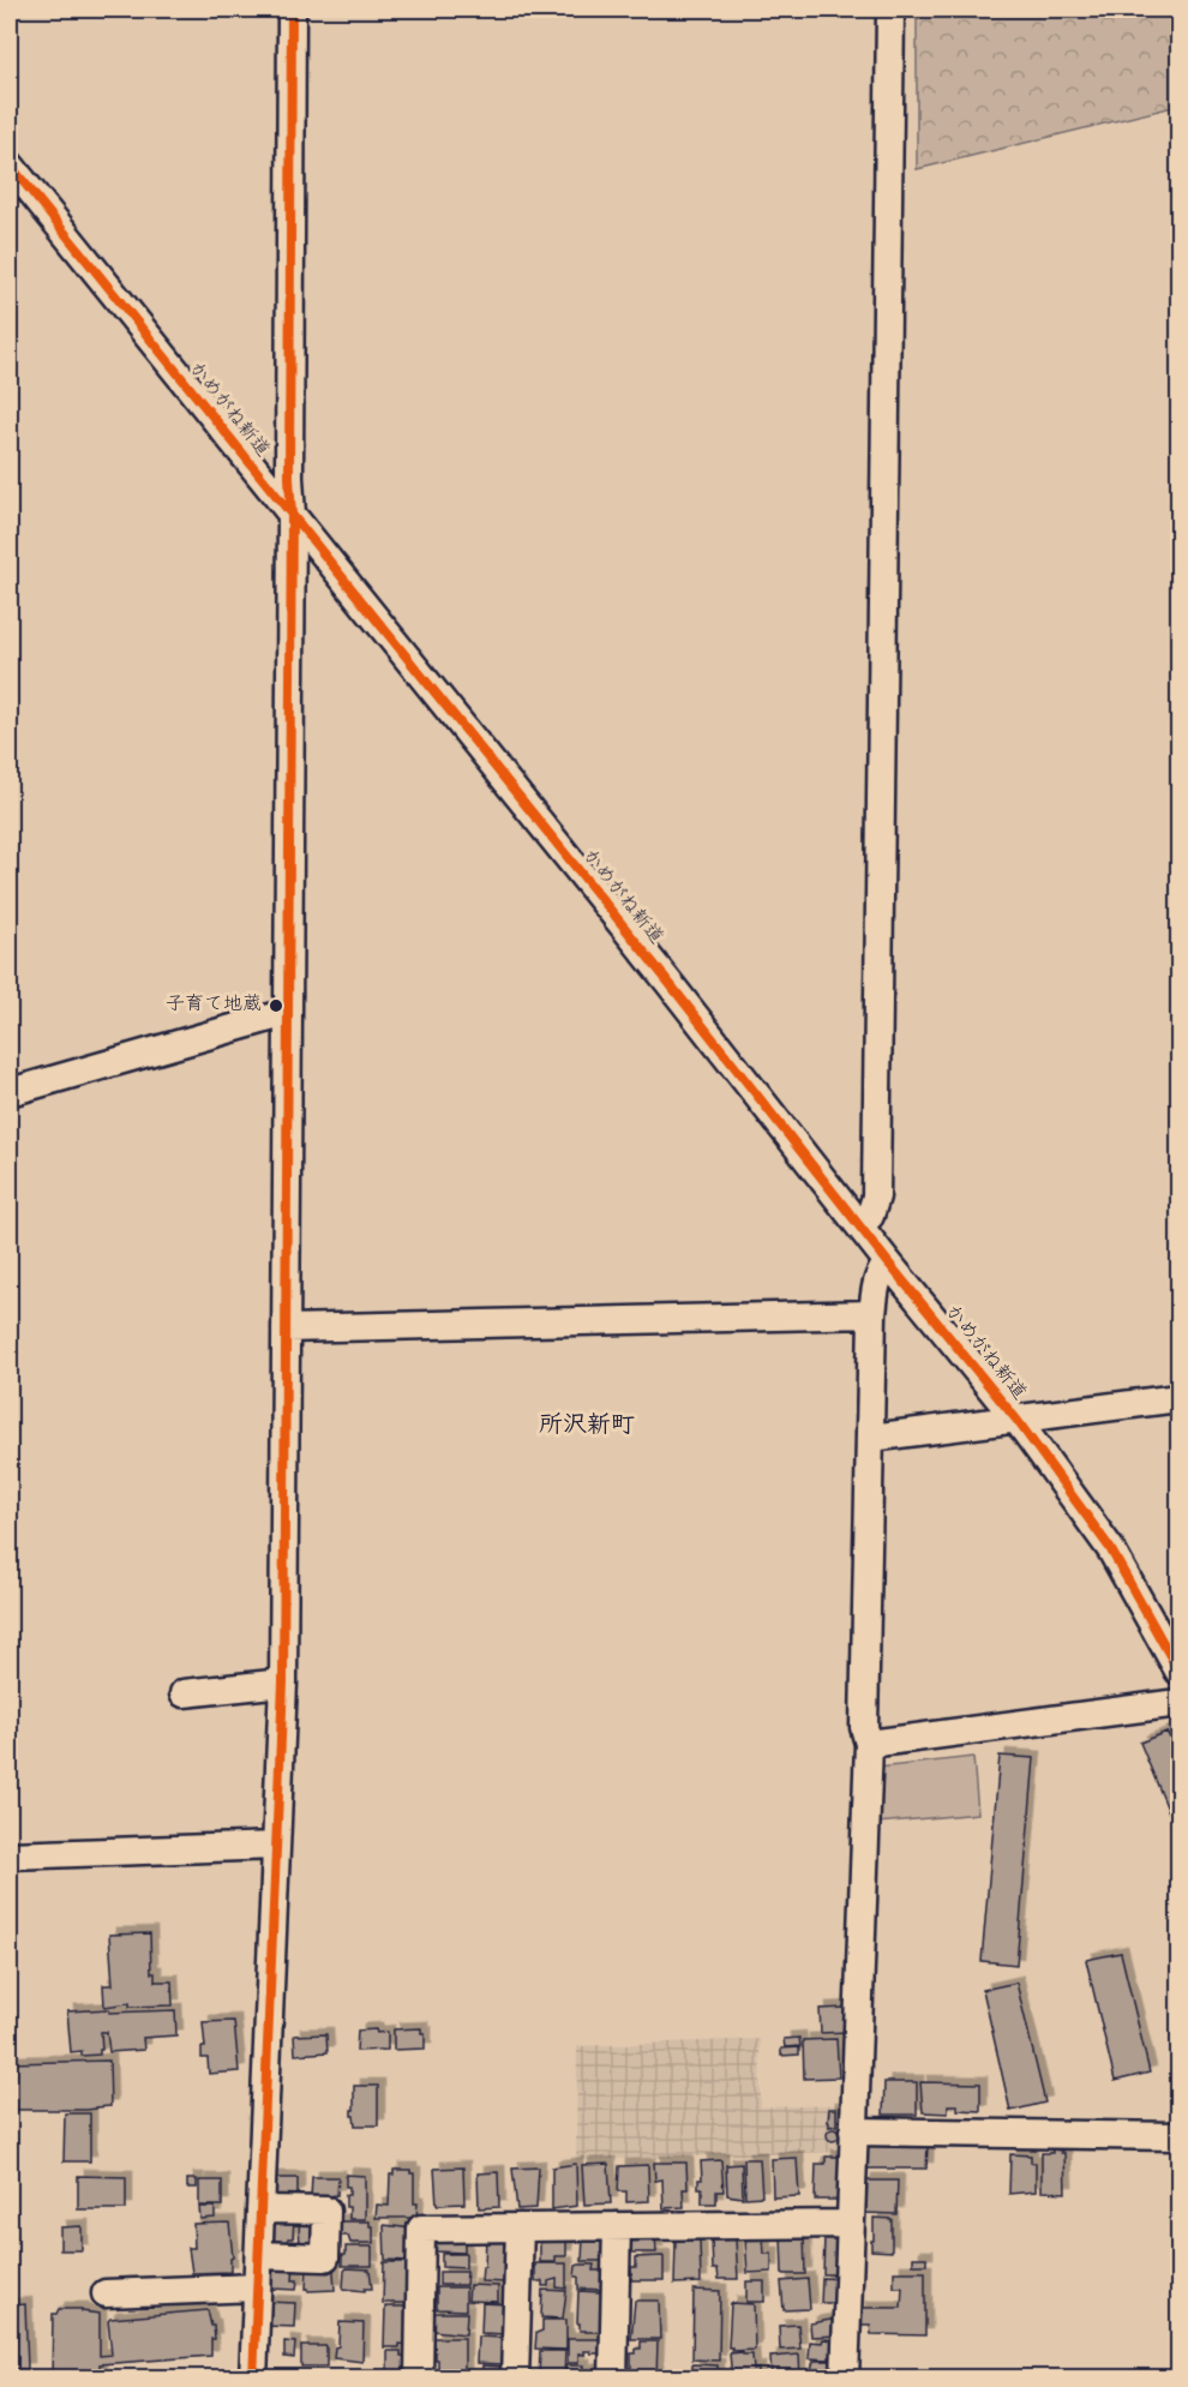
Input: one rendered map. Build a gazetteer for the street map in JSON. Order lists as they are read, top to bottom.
{
  "streets": {
    "street": ["かめがね新道"]
  },
  "districts": ["所沢新町"],
  "places": ["子育て地蔵"]
}
